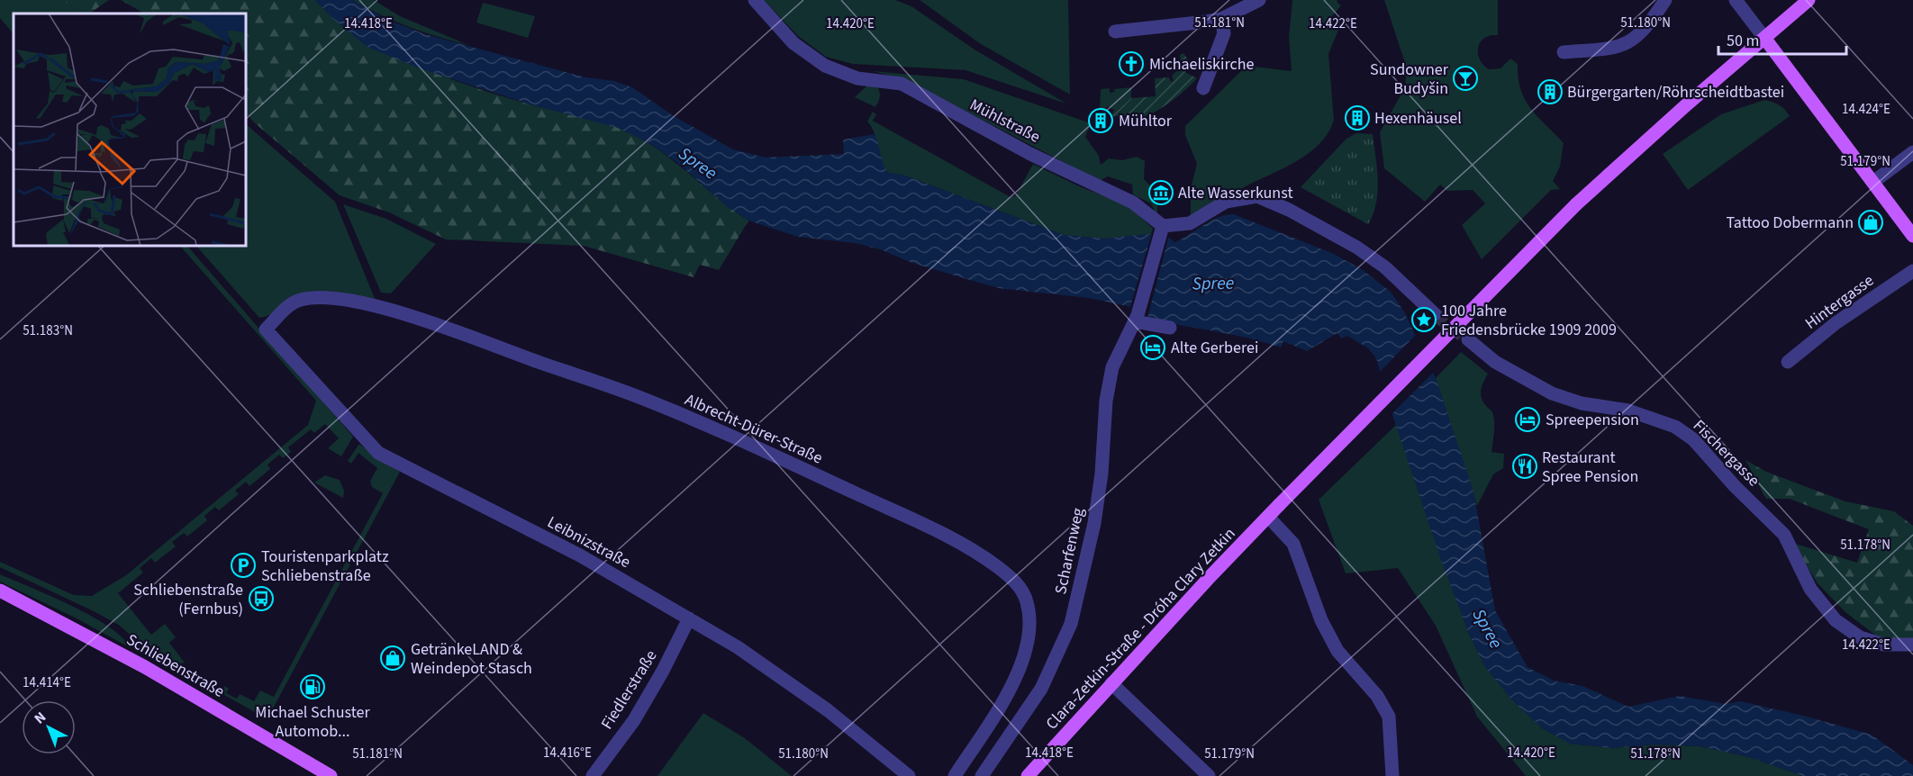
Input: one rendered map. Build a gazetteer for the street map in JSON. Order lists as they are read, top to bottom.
{
  "streets": {
    "main road": ["Clara-Zetkin-Straße - Dróha Clary Zetkin", "Schliebenstraße"],
    "street": [
      "Mühlstraße",
      "Hintergasse",
      "Albrecht-Dürer-Straße",
      "Fischergasse",
      "Leibnizstraße",
      "Scharfenweg",
      "Fiedlerstraße"
    ]
  },
  "crossings": [
    ["Mühlstraße", "Scharfenweg"],
    ["Albrecht-Dürer-Straße", "Leibnizstraße"],
    ["Leibnizstraße", "Fiedlerstraße"]
  ],
  "water": ["Spree"],
  "places": {
    "church": ["Michaeliskirche"],
    "bar": ["Sundowner Budyšin"],
    "building": ["Bürgergarten/Röhrscheidtbastei", "Hexenhäusel", "Mühltor"],
    "museum": ["Alte Wasserkunst"],
    "shop": ["Tattoo Dobermann", "GetränkeLAND & Weindepot Stasch"],
    "place": ["100 Jahre Friedensbrücke 1909 2009"],
    "hotel": ["Alte Gerberei", "Spreepension"],
    "restaurant": ["Restaurant Spree Pension"],
    "parking": ["Touristenparkplatz Schliebenstraße"],
    "bus stop": ["Schliebenstraße (Fernbus)"],
    "fuel station": ["Michael Schuster Automob..."]
  },
  "scale_bar": "50 m",
  "north": "top left",
  "coordinates": [
    "51.181°N",
    "51.180°N",
    "14.420°E",
    "14.418°E",
    "14.422°E",
    "14.424°E",
    "51.179°N",
    "51.183°N",
    "51.178°N",
    "14.414°E",
    "14.416°E"
  ]
}
